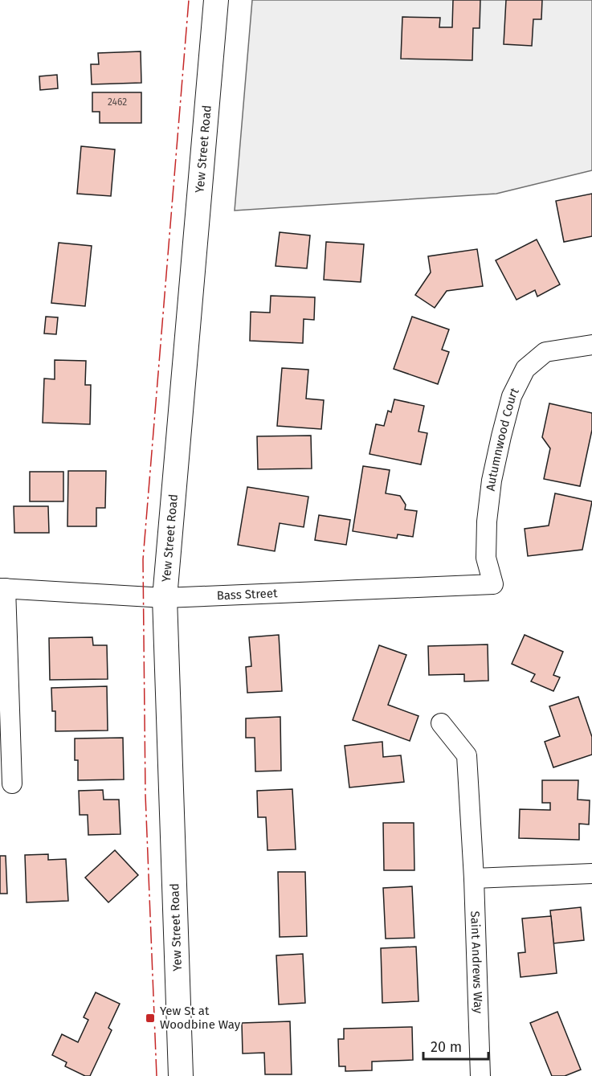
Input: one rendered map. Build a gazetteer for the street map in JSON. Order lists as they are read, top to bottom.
{
  "streets": {
    "street": [
      "Yew Street Road",
      "Autumnwood Court",
      "Bass Street",
      "Saint Andrews Way"
    ]
  },
  "crossings": [
    ["Yew Street Road", "Bass Street"],
    ["Autumnwood Court", "Bass Street"]
  ],
  "places": {
    "transit": ["Yew St at Woodbine Way"]
  },
  "house_numbers": ["2462"],
  "scale_bar": "20 m"
}
